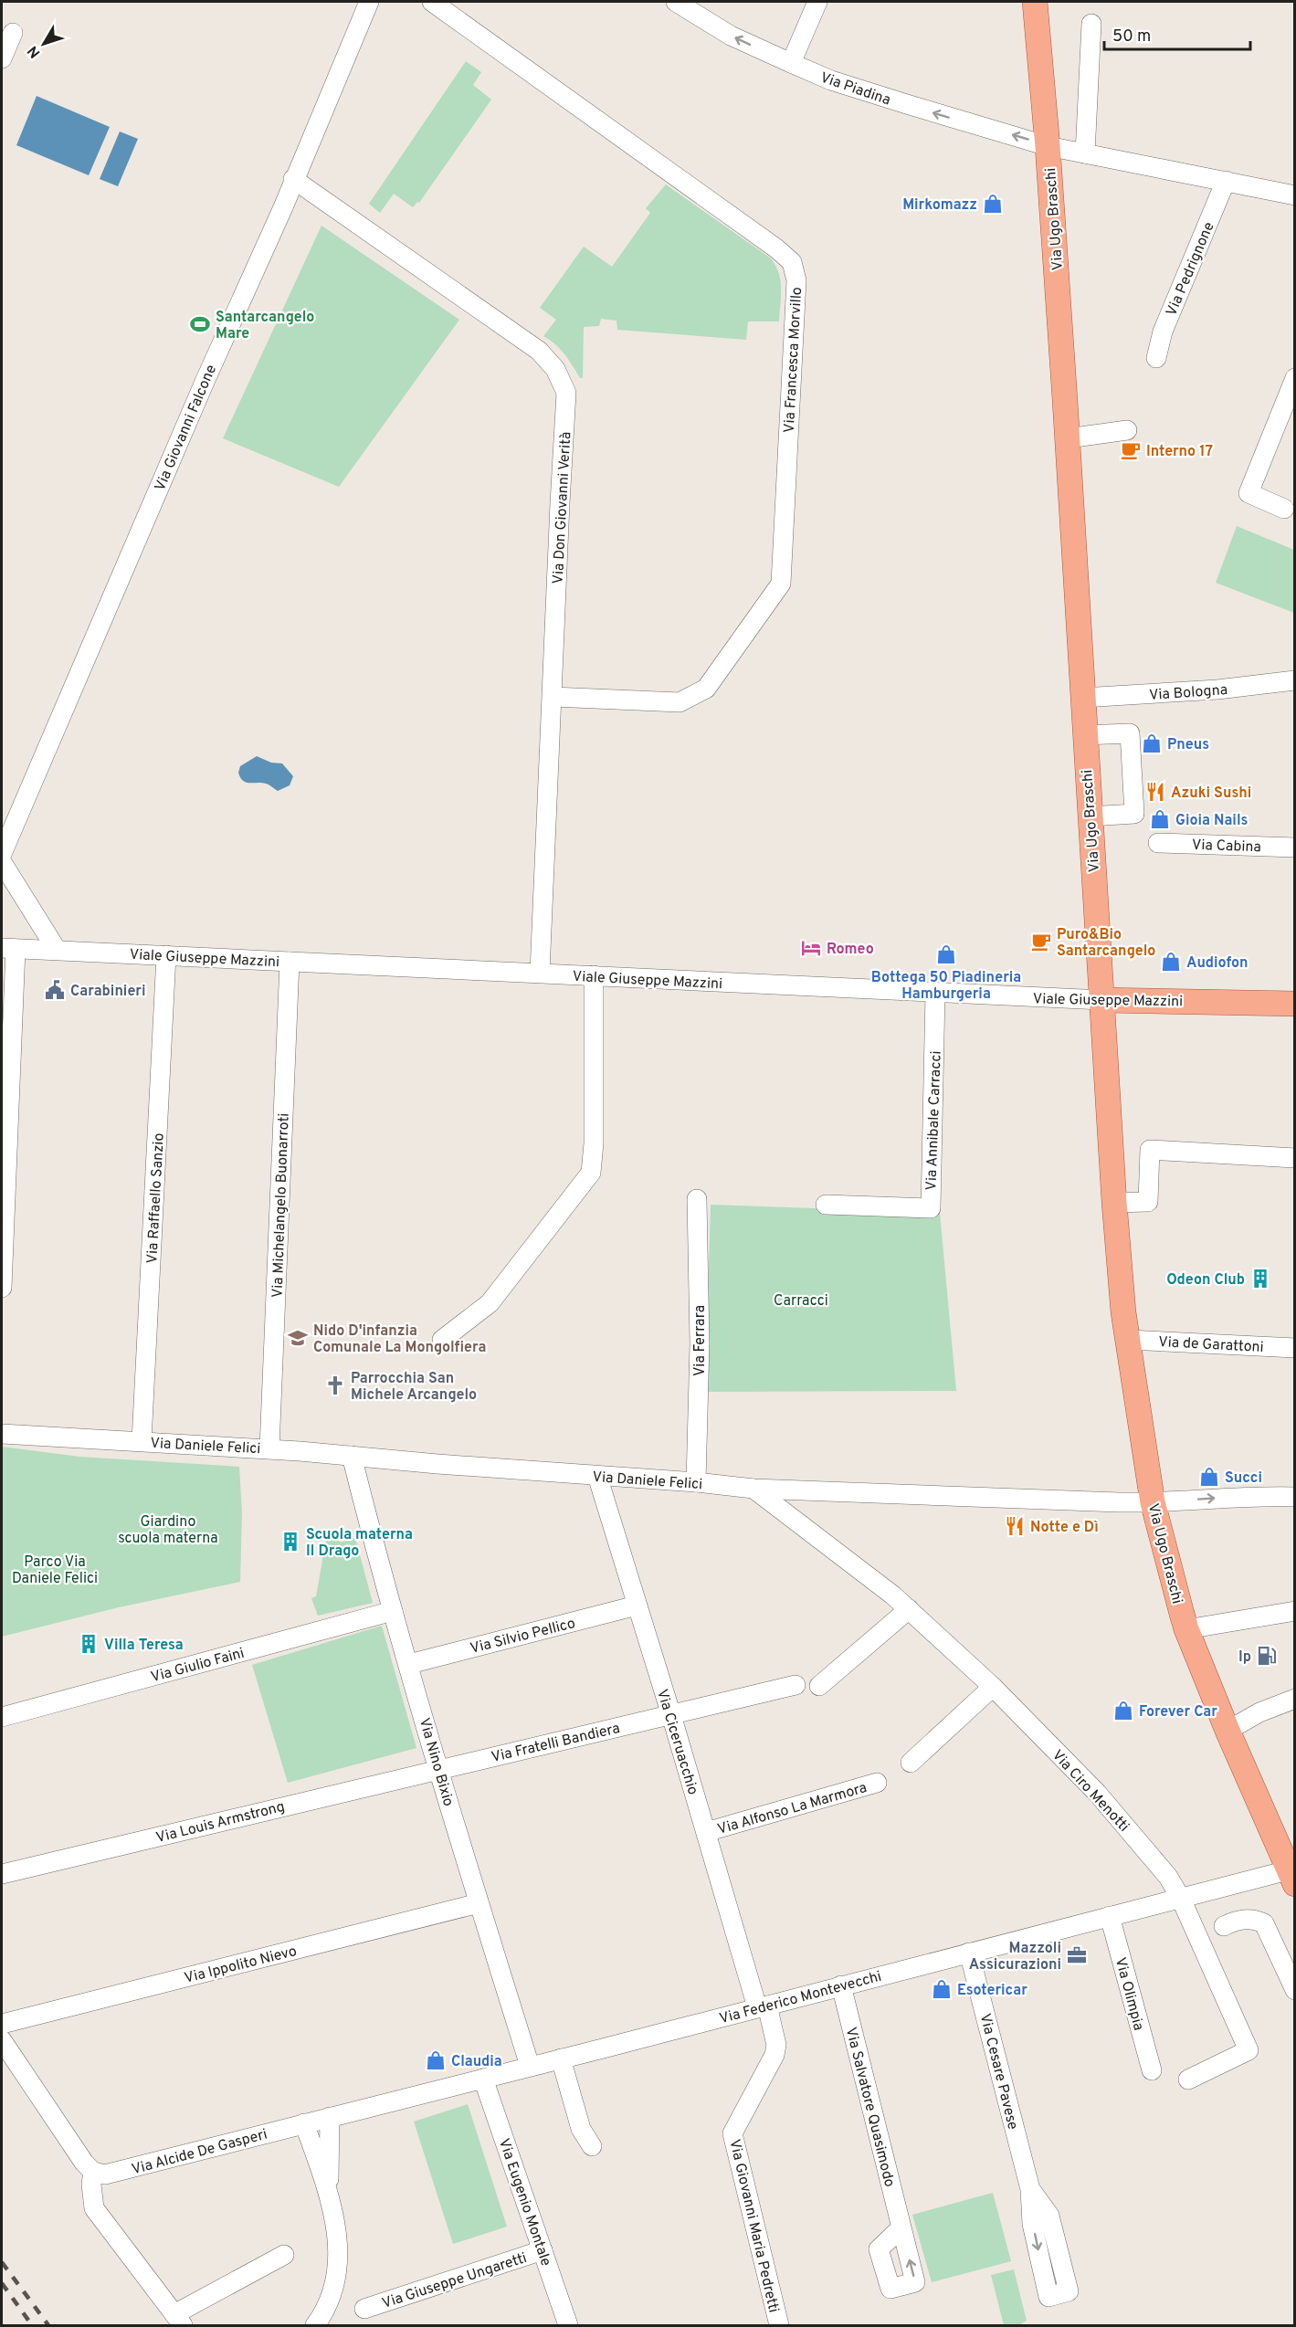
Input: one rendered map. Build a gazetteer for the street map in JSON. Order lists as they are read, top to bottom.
{
  "streets": {
    "main road": ["Via Ugo Braschi", "Viale Giuseppe Mazzini"],
    "street": [
      "Via Piadina",
      "Via Pedrignone",
      "Via Francesca Morvillo",
      "Via Giovanni Falcone",
      "Via Don Giovanni Verità",
      "Via Bologna",
      "Via Cabina",
      "Via Annibale Carracci",
      "Via Raffaello Sanzio",
      "Via Michelangelo Buonarroti",
      "Via Ferrara",
      "Via de Garattoni",
      "Via Daniele Felici",
      "Via Silvio Pellico",
      "Via Giulio Faini",
      "Via Fratelli Bandiera",
      "Via Ciceruacchio",
      "Via Nino Bixio",
      "Via Ciro Menotti",
      "Via Alfonso La Marmora",
      "Via Louis Armstrong",
      "Via Ippolito Nievo",
      "Via Olimpia",
      "Via Federico Montevecchi",
      "Via Cesare Pavese",
      "Via Salvatore Quasimodo",
      "Via Alcide De Gasperi",
      "Via Eugenio Montale",
      "Via Giovanni Maria Pedretti",
      "Via Giuseppe Ungaretti"
    ]
  },
  "crossings": [
    ["Via Piadina", "Via Ugo Braschi"],
    ["Via Ugo Braschi", "Via Bologna"],
    ["Via Ugo Braschi", "Viale Giuseppe Mazzini"],
    ["Via Ugo Braschi", "Via de Garattoni"],
    ["Via Ugo Braschi", "Via Daniele Felici"],
    ["Via Ugo Braschi", "Via Federico Montevecchi"],
    ["Via Francesca Morvillo", "Via Don Giovanni Verità"],
    ["Via Giovanni Falcone", "Via Don Giovanni Verità"],
    ["Via Don Giovanni Verità", "Viale Giuseppe Mazzini"],
    ["Viale Giuseppe Mazzini", "Via Annibale Carracci"],
    ["Viale Giuseppe Mazzini", "Via Raffaello Sanzio"],
    ["Viale Giuseppe Mazzini", "Via Michelangelo Buonarroti"],
    ["Via Raffaello Sanzio", "Via Daniele Felici"],
    ["Via Michelangelo Buonarroti", "Via Daniele Felici"],
    ["Via Ferrara", "Via Daniele Felici"],
    ["Via Daniele Felici", "Via Ciceruacchio"],
    ["Via Daniele Felici", "Via Nino Bixio"],
    ["Via Daniele Felici", "Via Ciro Menotti"],
    ["Via Silvio Pellico", "Via Ciceruacchio"],
    ["Via Silvio Pellico", "Via Nino Bixio"],
    ["Via Giulio Faini", "Via Nino Bixio"],
    ["Via Fratelli Bandiera", "Via Ciceruacchio"],
    ["Via Fratelli Bandiera", "Via Nino Bixio"],
    ["Via Fratelli Bandiera", "Via Louis Armstrong"],
    ["Via Ciceruacchio", "Via Alfonso La Marmora"],
    ["Via Ciceruacchio", "Via Federico Montevecchi"],
    ["Via Ciceruacchio", "Via Giovanni Maria Pedretti"],
    ["Via Nino Bixio", "Via Louis Armstrong"],
    ["Via Nino Bixio", "Via Ippolito Nievo"],
    ["Via Nino Bixio", "Via Federico Montevecchi"],
    ["Via Ciro Menotti", "Via Federico Montevecchi"],
    ["Via Olimpia", "Via Federico Montevecchi"],
    ["Via Federico Montevecchi", "Via Cesare Pavese"],
    ["Via Federico Montevecchi", "Via Salvatore Quasimodo"],
    ["Via Federico Montevecchi", "Via Alcide De Gasperi"],
    ["Via Federico Montevecchi", "Via Eugenio Montale"],
    ["Via Federico Montevecchi", "Via Giovanni Maria Pedretti"],
    ["Via Eugenio Montale", "Via Giuseppe Ungaretti"]
  ],
  "one_way": ["Via Piadina"],
  "parks": ["Carracci", "Giardino scuola materna", "Parco Via Daniele Felici"],
  "places": {
    "shop": [
      "Mirkomazz",
      "Pneus",
      "Gioia Nails",
      "Bottega 50 Piadineria Hamburgeria",
      "Audiofon",
      "Succi",
      "Forever Car",
      "Esotericar",
      "Claudia"
    ],
    "sports": ["Santarcangelo Mare"],
    "cafe": ["Interno 17", "Puro&Bio Santarcangelo"],
    "restaurant": ["Azuki Sushi", "Notte e Dì"],
    "hotel": ["Romeo"],
    "public building": ["Carabinieri"],
    "building": ["Odeon Club", "Scuola materna Il Drago", "Villa Teresa"],
    "school or university": ["Nido D'infanzia Comunale La Mongolfiera"],
    "church": ["Parrocchia San Michele Arcangelo"],
    "fuel station": ["Ip"],
    "office": ["Mazzoli Assicurazioni"]
  },
  "scale_bar": "50 m",
  "north": "bottom left"
}
